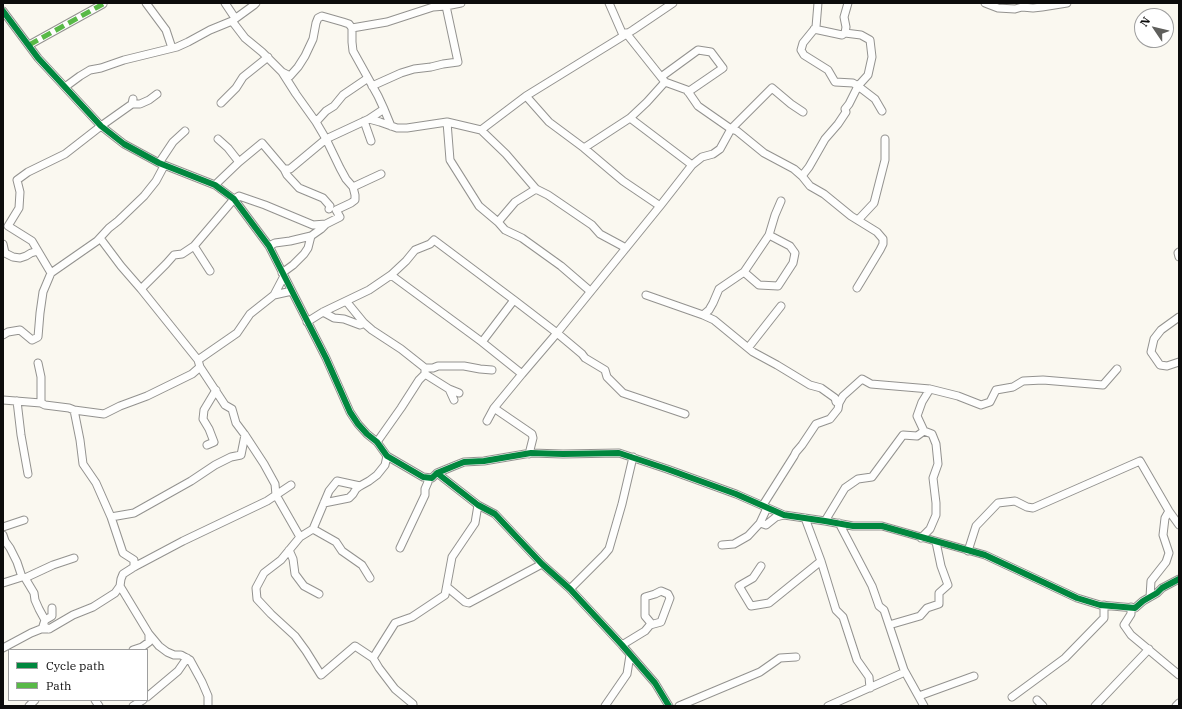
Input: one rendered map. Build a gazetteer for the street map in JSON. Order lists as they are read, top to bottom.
{
  "legend": ["Cycle path", "Path"],
  "north": "top left"
}
